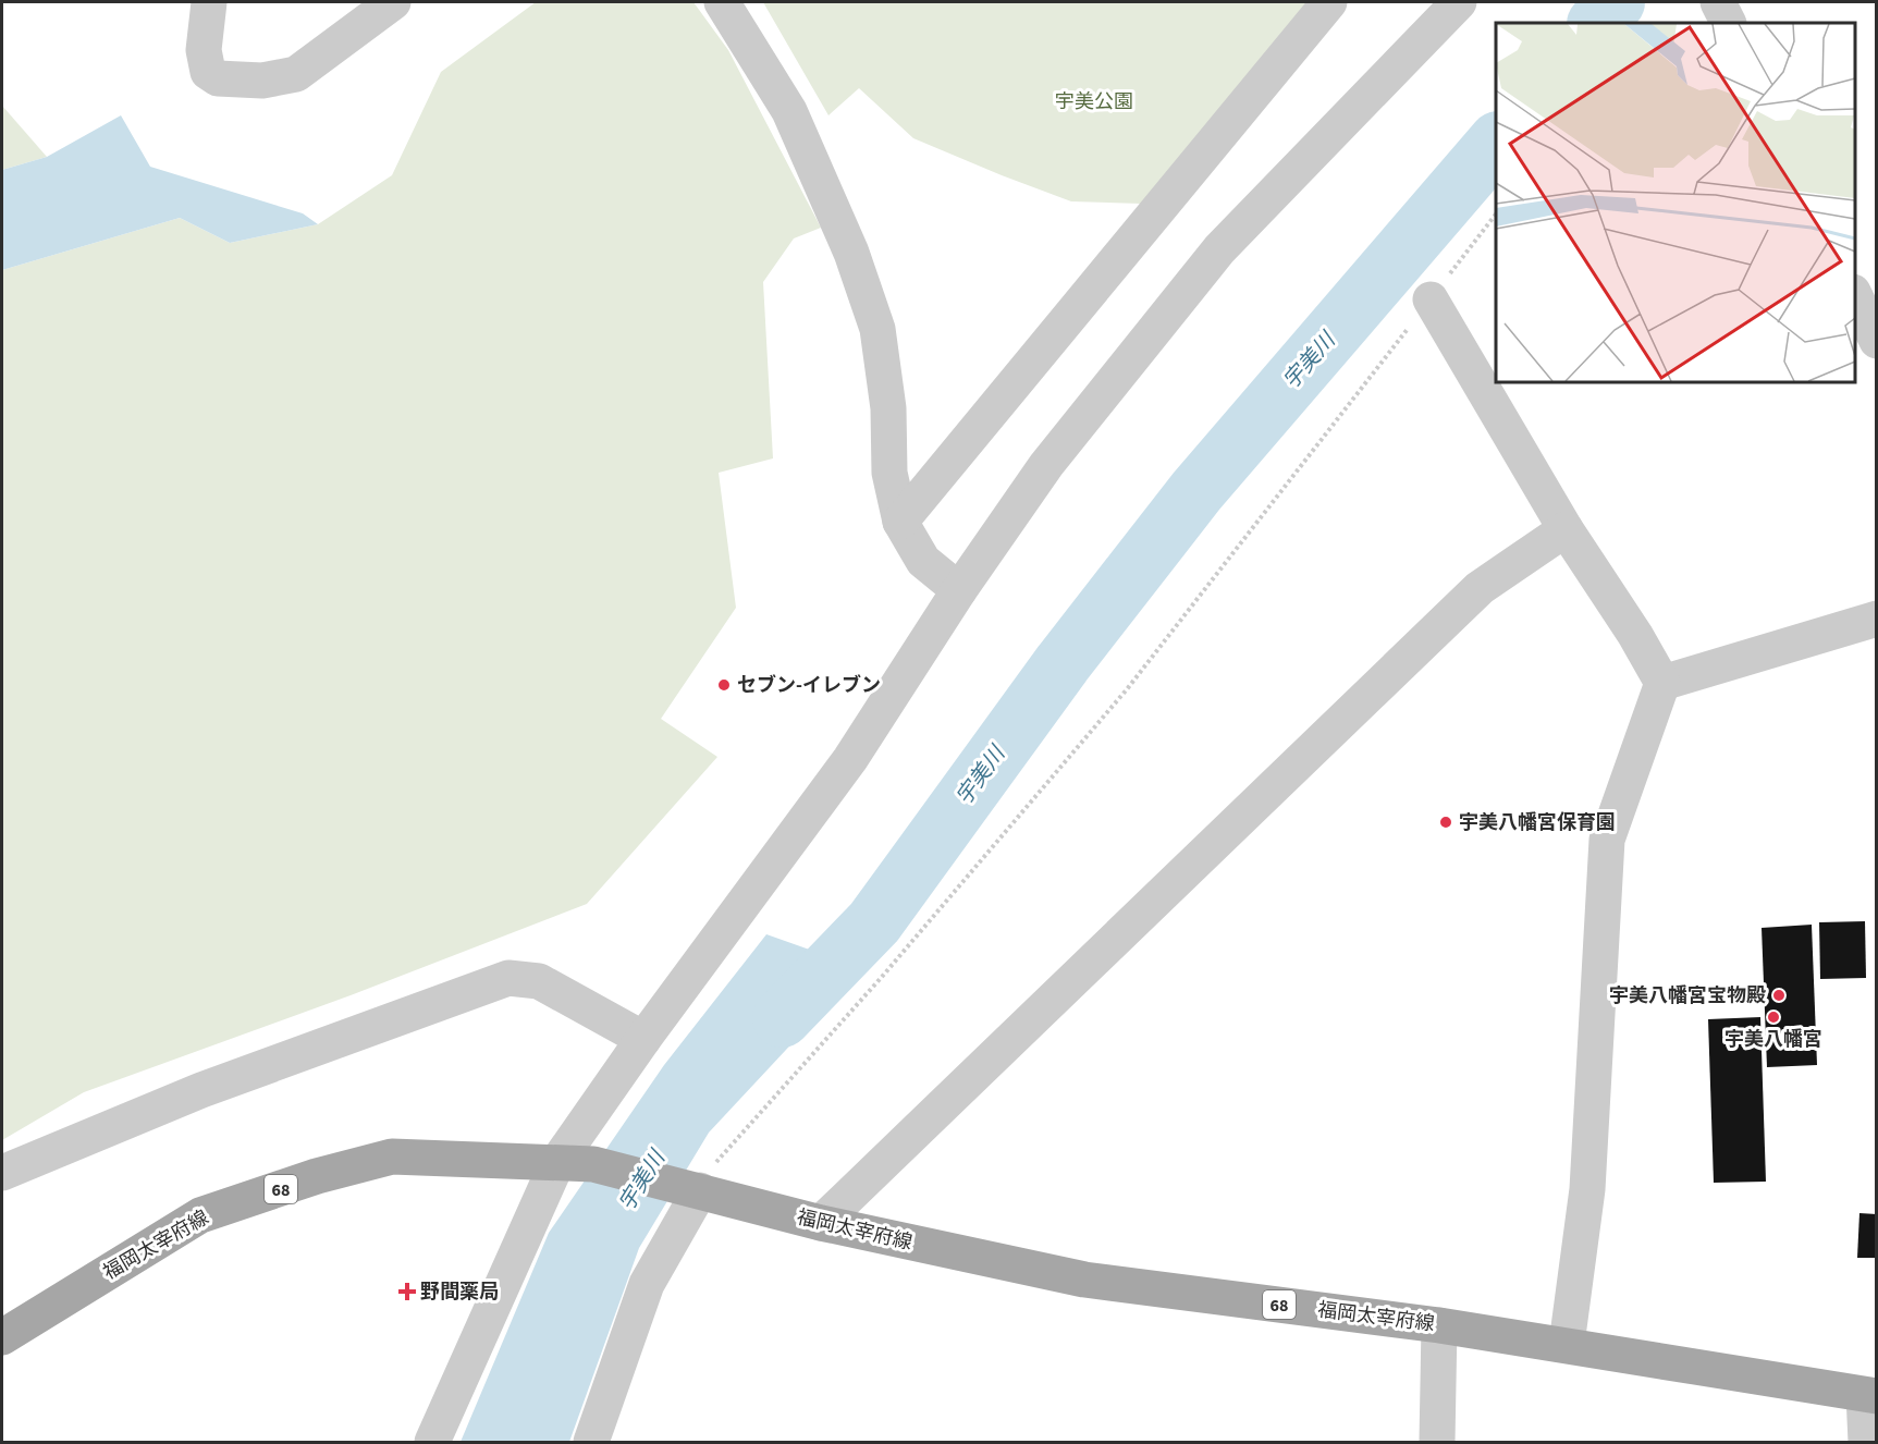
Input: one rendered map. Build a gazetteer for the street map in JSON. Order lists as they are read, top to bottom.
{
  "streets": {
    "main road": ["68", "福岡太宰府線"]
  },
  "water": ["宇美川"],
  "parks": ["宇美公園"],
  "places": {
    "other": [
      "セブン-イレブン",
      "宇美八幡宮保育園",
      "宇美八幡宮宝物殿",
      "宇美八幡宮"
    ],
    "health": ["野間薬局"]
  }
}
